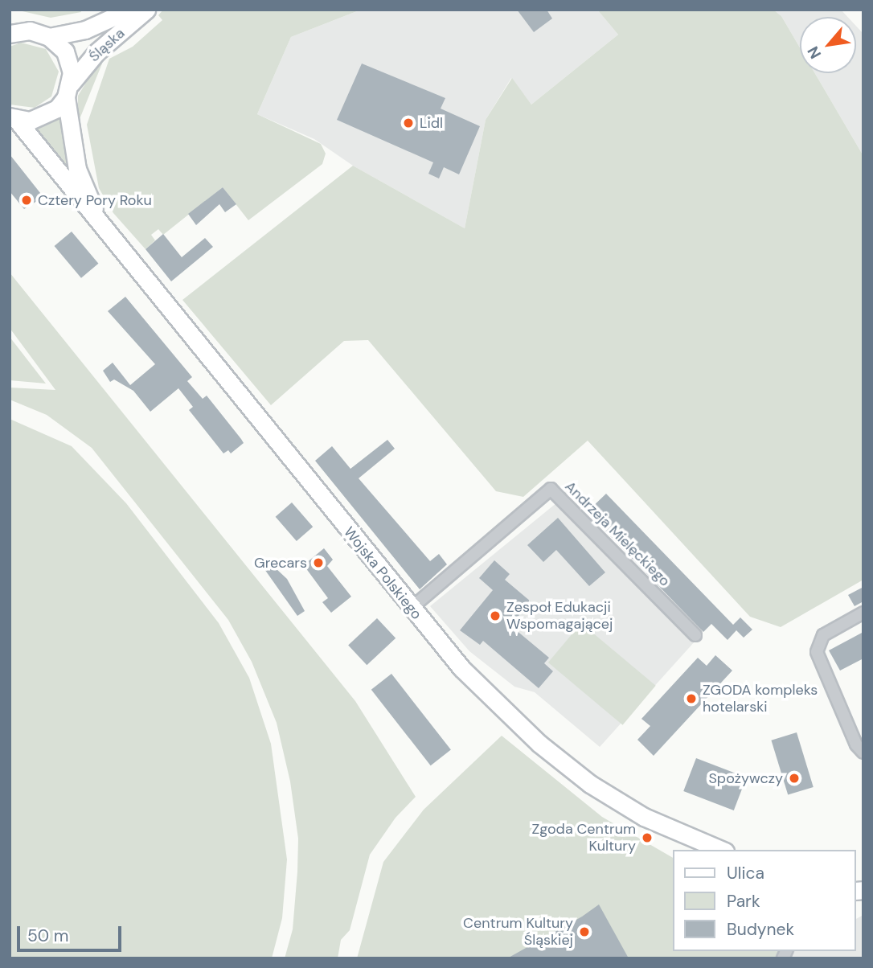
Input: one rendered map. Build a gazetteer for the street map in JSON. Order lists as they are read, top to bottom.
{
  "streets": {
    "street": ["Śląska", "Andrzeja Mielęckiego", "Wojska Polskiego"]
  },
  "crossings": [
    ["Śląska", "Wojska Polskiego"],
    ["Andrzeja Mielęckiego", "Wojska Polskiego"]
  ],
  "places": [
    "Lidl",
    "Cztery Pory Roku",
    "Grecars",
    "Zespoł Edukacji Wspomagającej",
    "ZGODA kompleks hotelarski",
    "Spożywczy",
    "Zgoda Centrum Kultury",
    "Centrum Kultury Śląskiej"
  ],
  "legend": ["Ulica", "Park", "Budynek"],
  "scale_bar": "50 m",
  "north": "bottom left"
}
